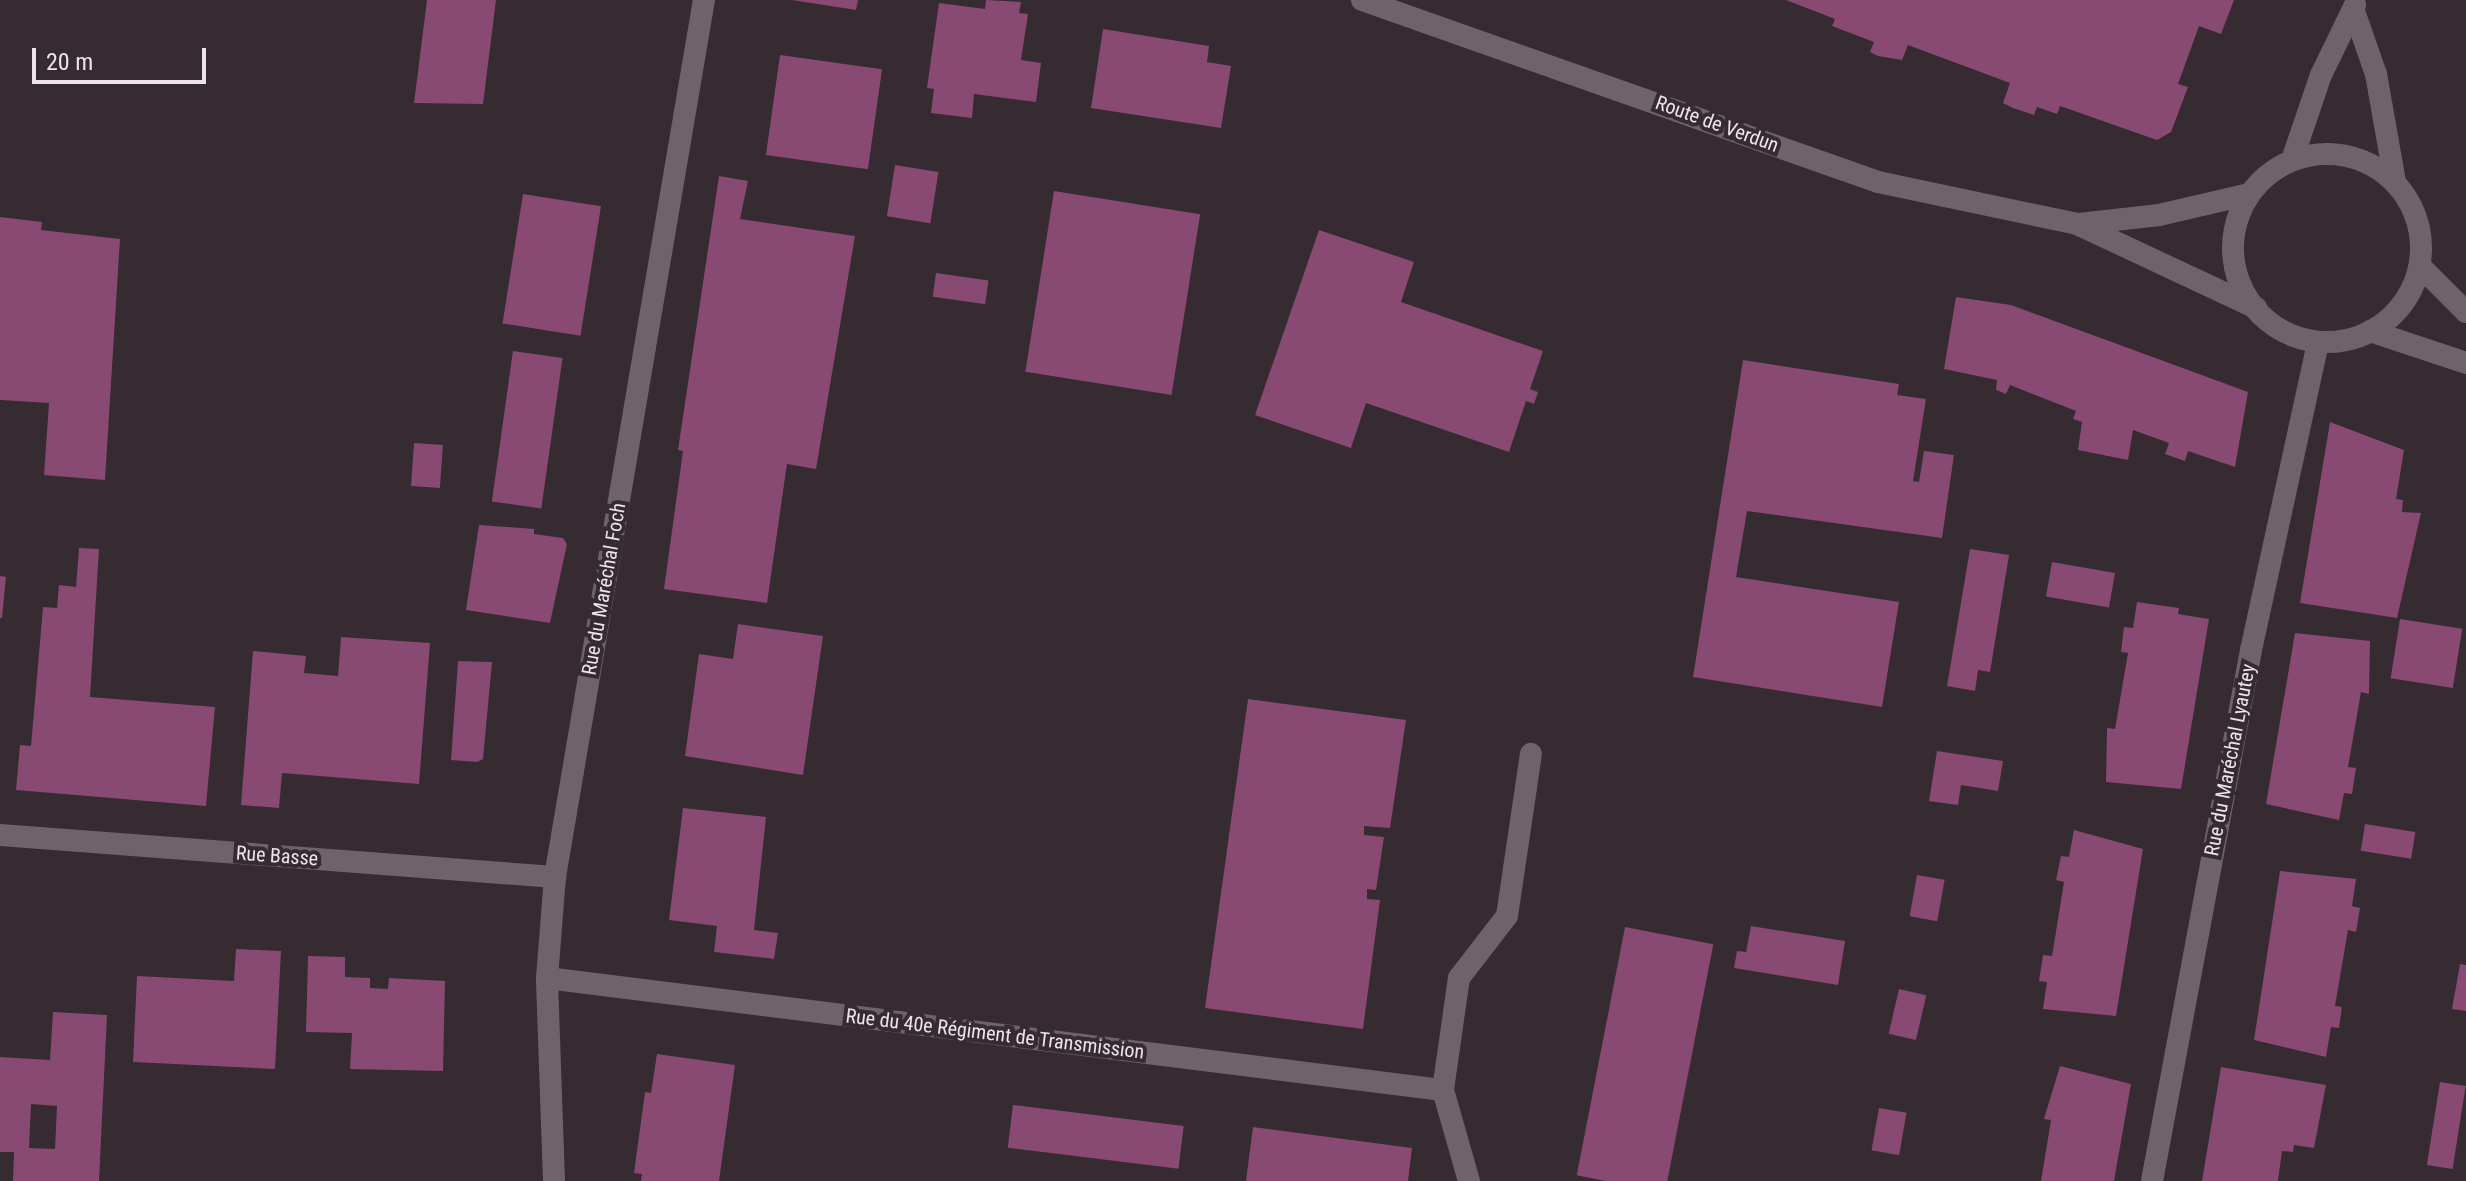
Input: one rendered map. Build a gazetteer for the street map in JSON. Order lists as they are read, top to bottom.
{
  "streets": {
    "street": [
      "Route de Verdun",
      "Rue du Maréchal Foch",
      "Rue du Maréchal Lyautey",
      "Rue Basse",
      "Rue du 40e Régiment de Transmission"
    ]
  },
  "crossings": [
    ["Route de Verdun", "Rue du Maréchal Lyautey"],
    ["Rue du Maréchal Foch", "Rue Basse"],
    ["Rue du Maréchal Foch", "Rue du 40e Régiment de Transmission"]
  ],
  "scale_bar": "20 m"
}
